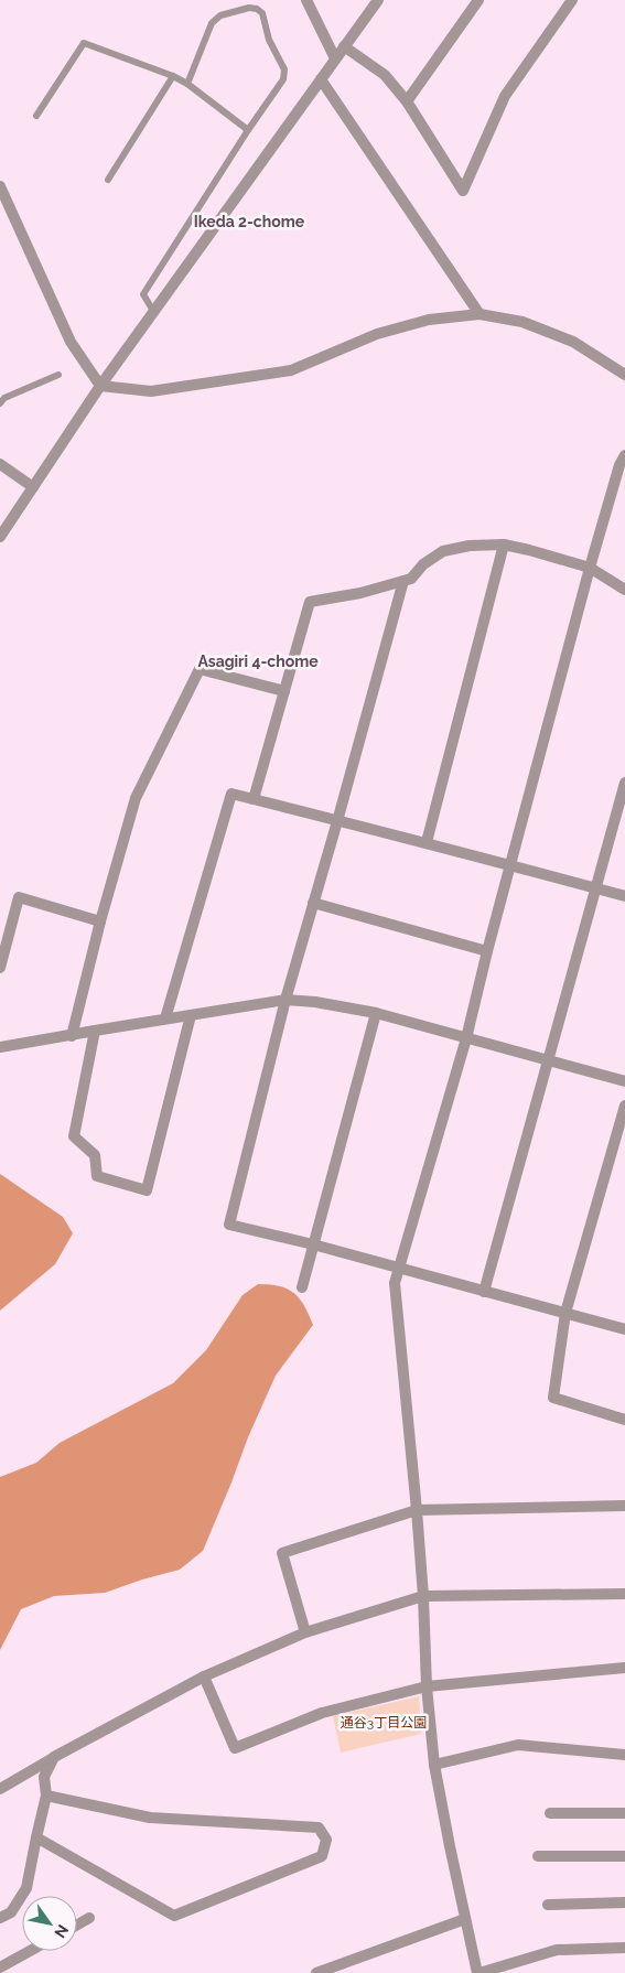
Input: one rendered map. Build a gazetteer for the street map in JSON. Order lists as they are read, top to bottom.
{
  "districts": ["Ikeda 2-chome", "Asagiri 4-chome"],
  "parks": ["通谷3丁目公園"],
  "north": "bottom right"
}
